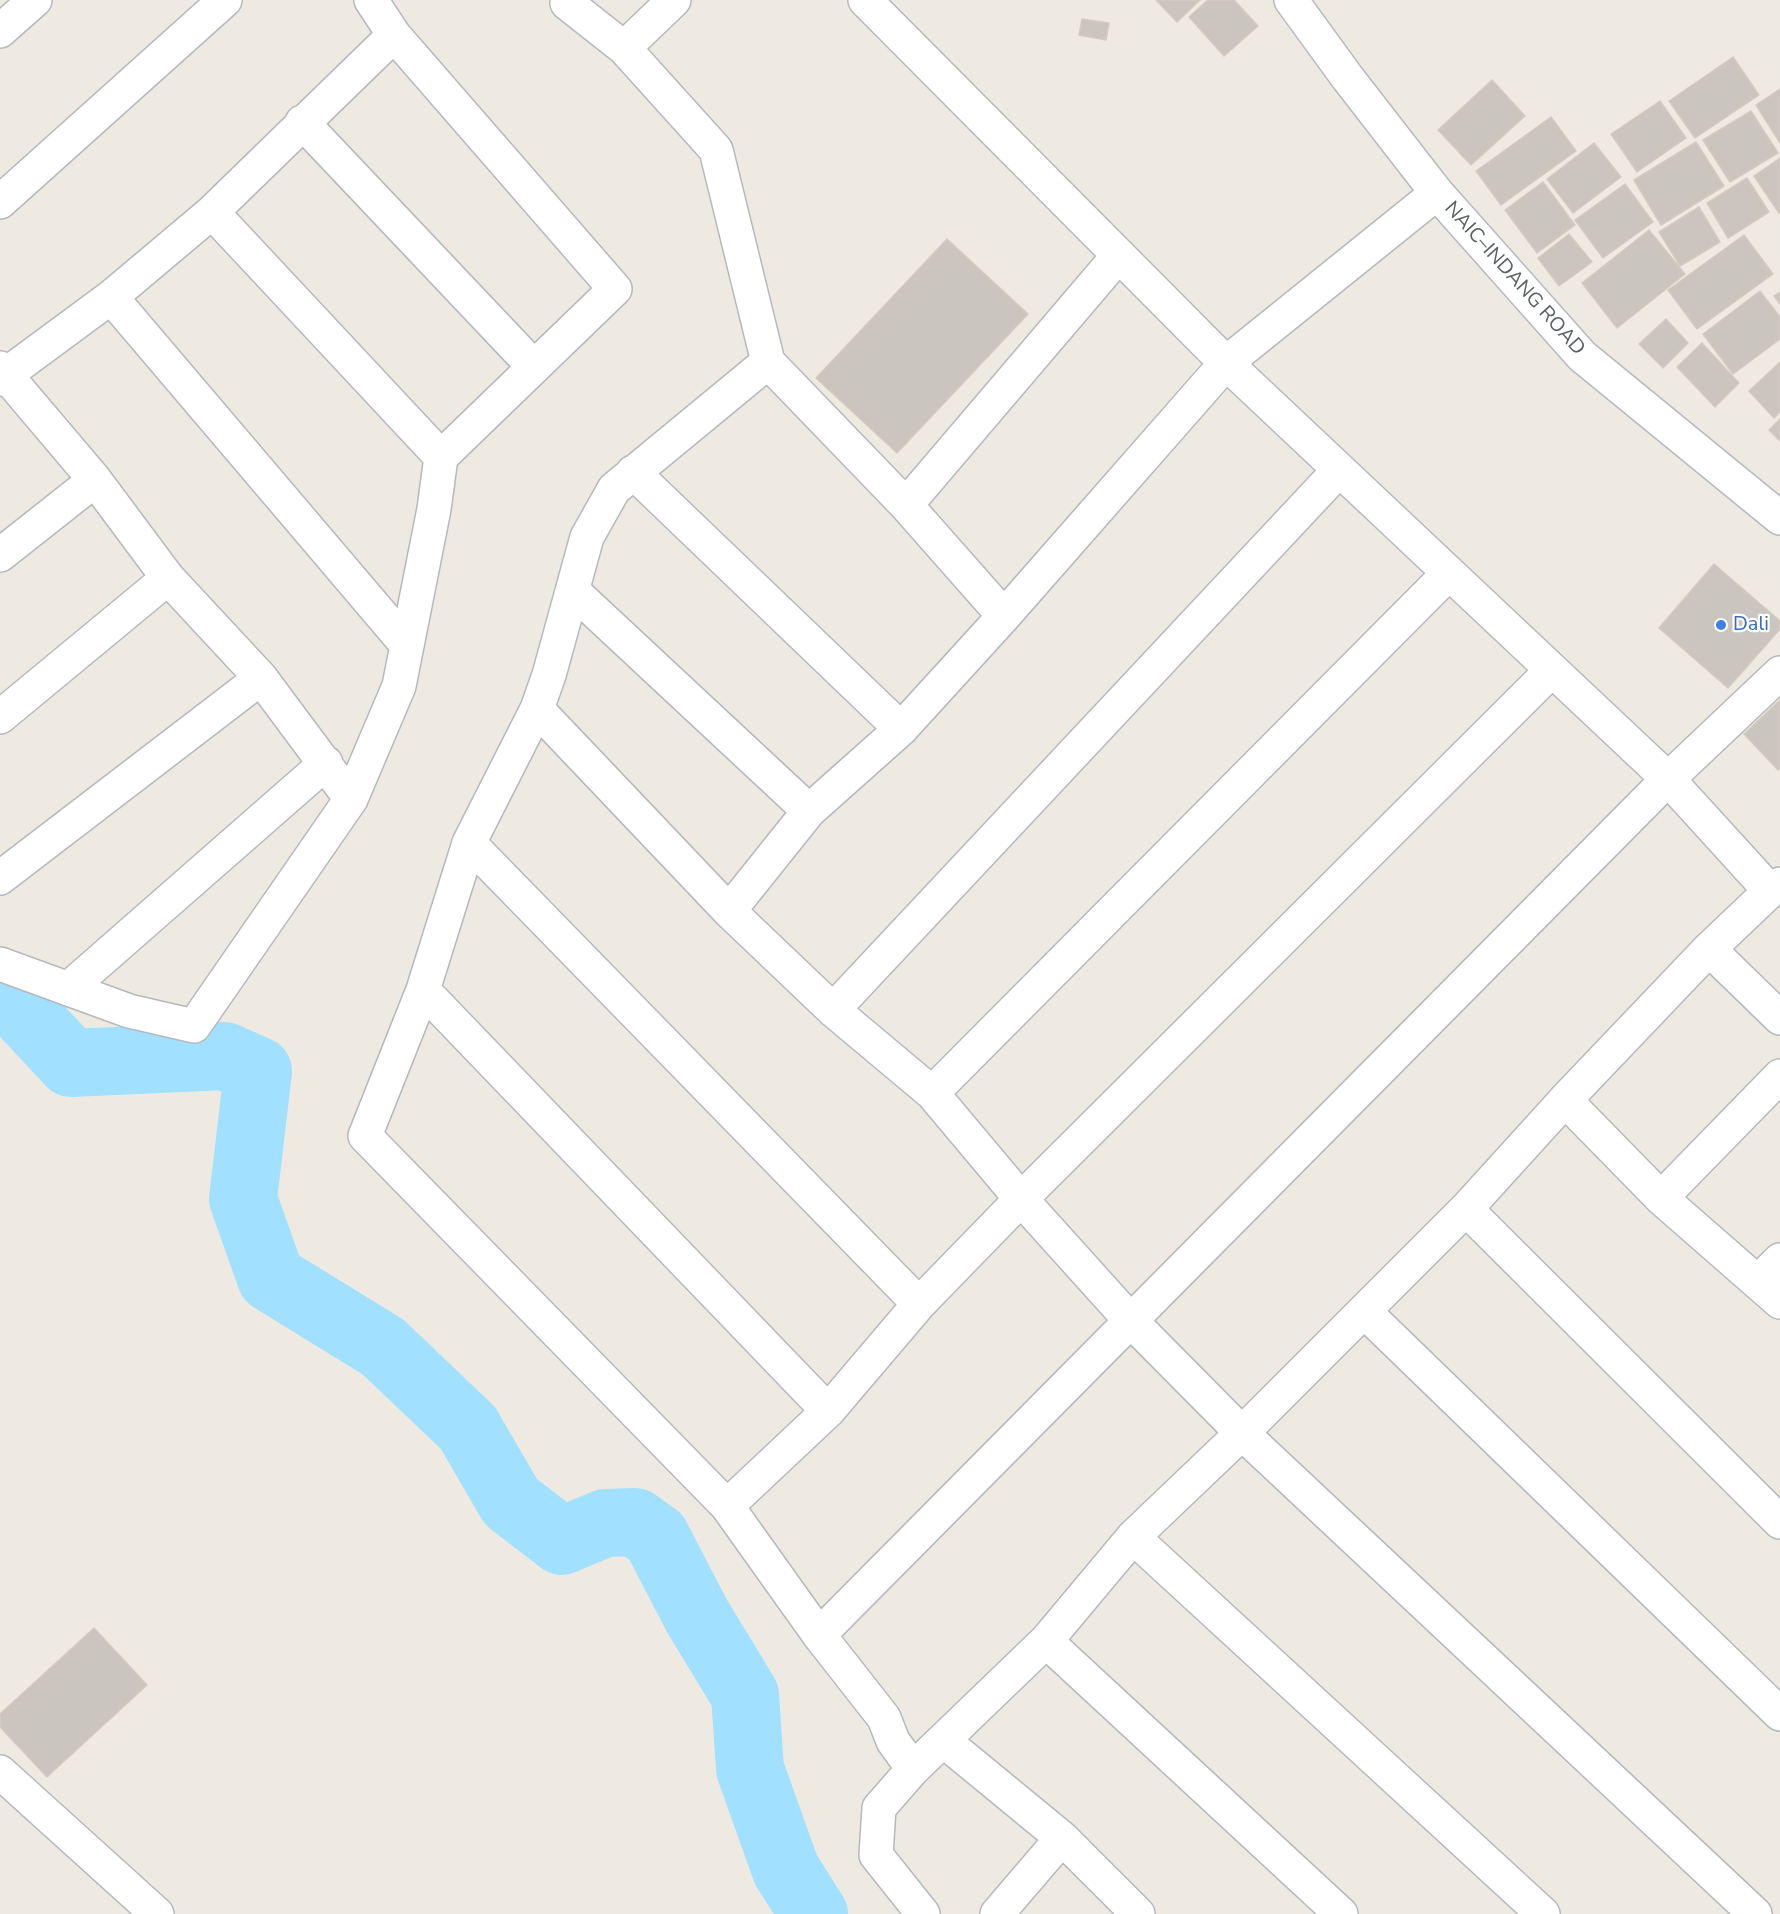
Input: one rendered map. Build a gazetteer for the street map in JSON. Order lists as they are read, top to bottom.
{
  "streets": {
    "street": ["NAIC–INDANG ROAD"]
  },
  "places": ["Dali"]
}
